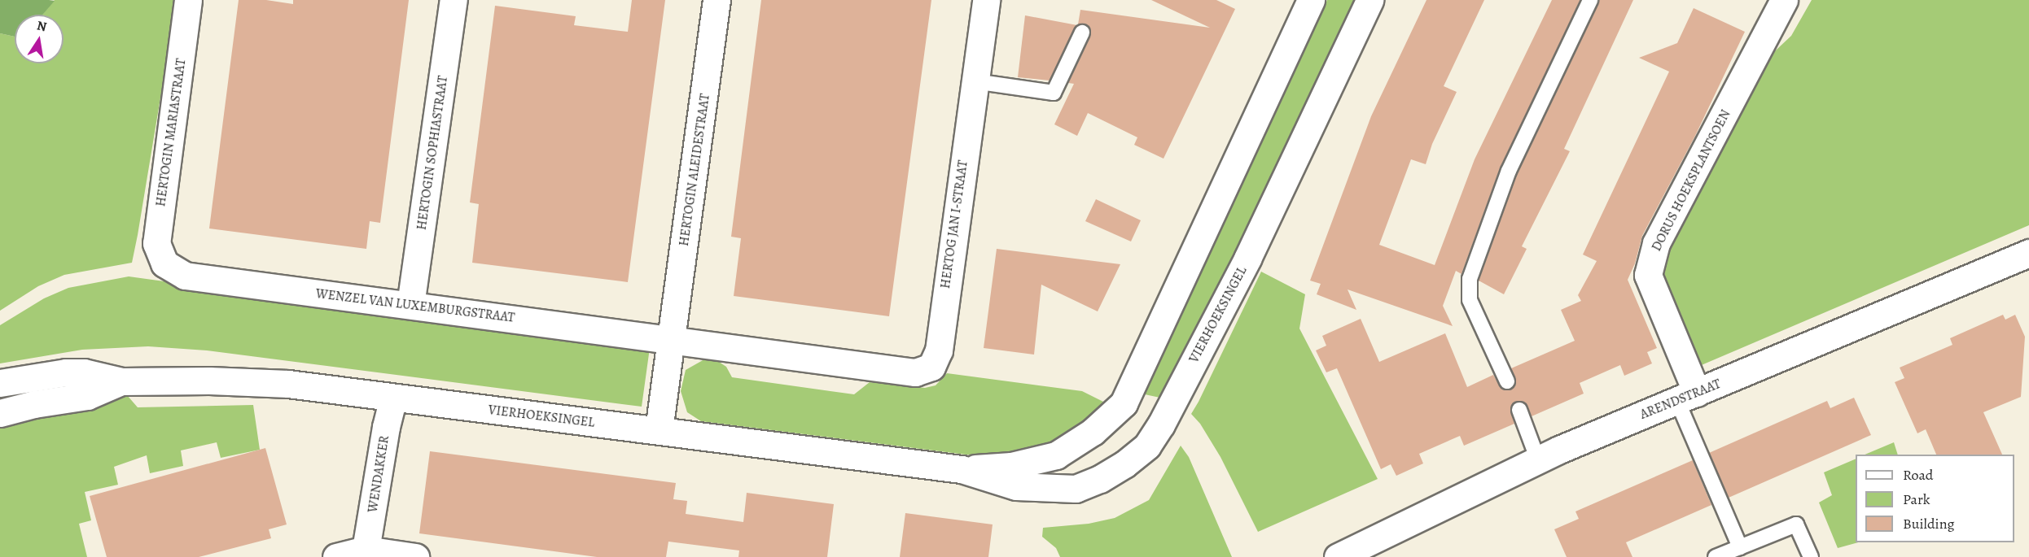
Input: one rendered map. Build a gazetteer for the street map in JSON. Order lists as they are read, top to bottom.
{
  "streets": {
    "street": [
      "HERTOGIN MARIASTRAAT",
      "HERTOGIN SOPHIASTRAAT",
      "HERTOGIN ALEIDESTRAAT",
      "DORUS HOEKSPLANTSOEN",
      "HERTOG JAN I-STRAAT",
      "WENZEL VAN LUXEMBURGSTRAAT",
      "VIERHOEKSINGEL",
      "ARENDSTRAAT",
      "WENDAKKER"
    ]
  },
  "crossings": [
    ["HERTOGIN MARIASTRAAT", "WENZEL VAN LUXEMBURGSTRAAT"],
    ["HERTOGIN SOPHIASTRAAT", "WENZEL VAN LUXEMBURGSTRAAT"],
    ["HERTOGIN ALEIDESTRAAT", "WENZEL VAN LUXEMBURGSTRAAT"],
    ["DORUS HOEKSPLANTSOEN", "ARENDSTRAAT"],
    ["HERTOG JAN I-STRAAT", "WENZEL VAN LUXEMBURGSTRAAT"],
    ["VIERHOEKSINGEL", "WENDAKKER"]
  ],
  "legend": ["Road", "Park", "Building"],
  "north": "top"
}
